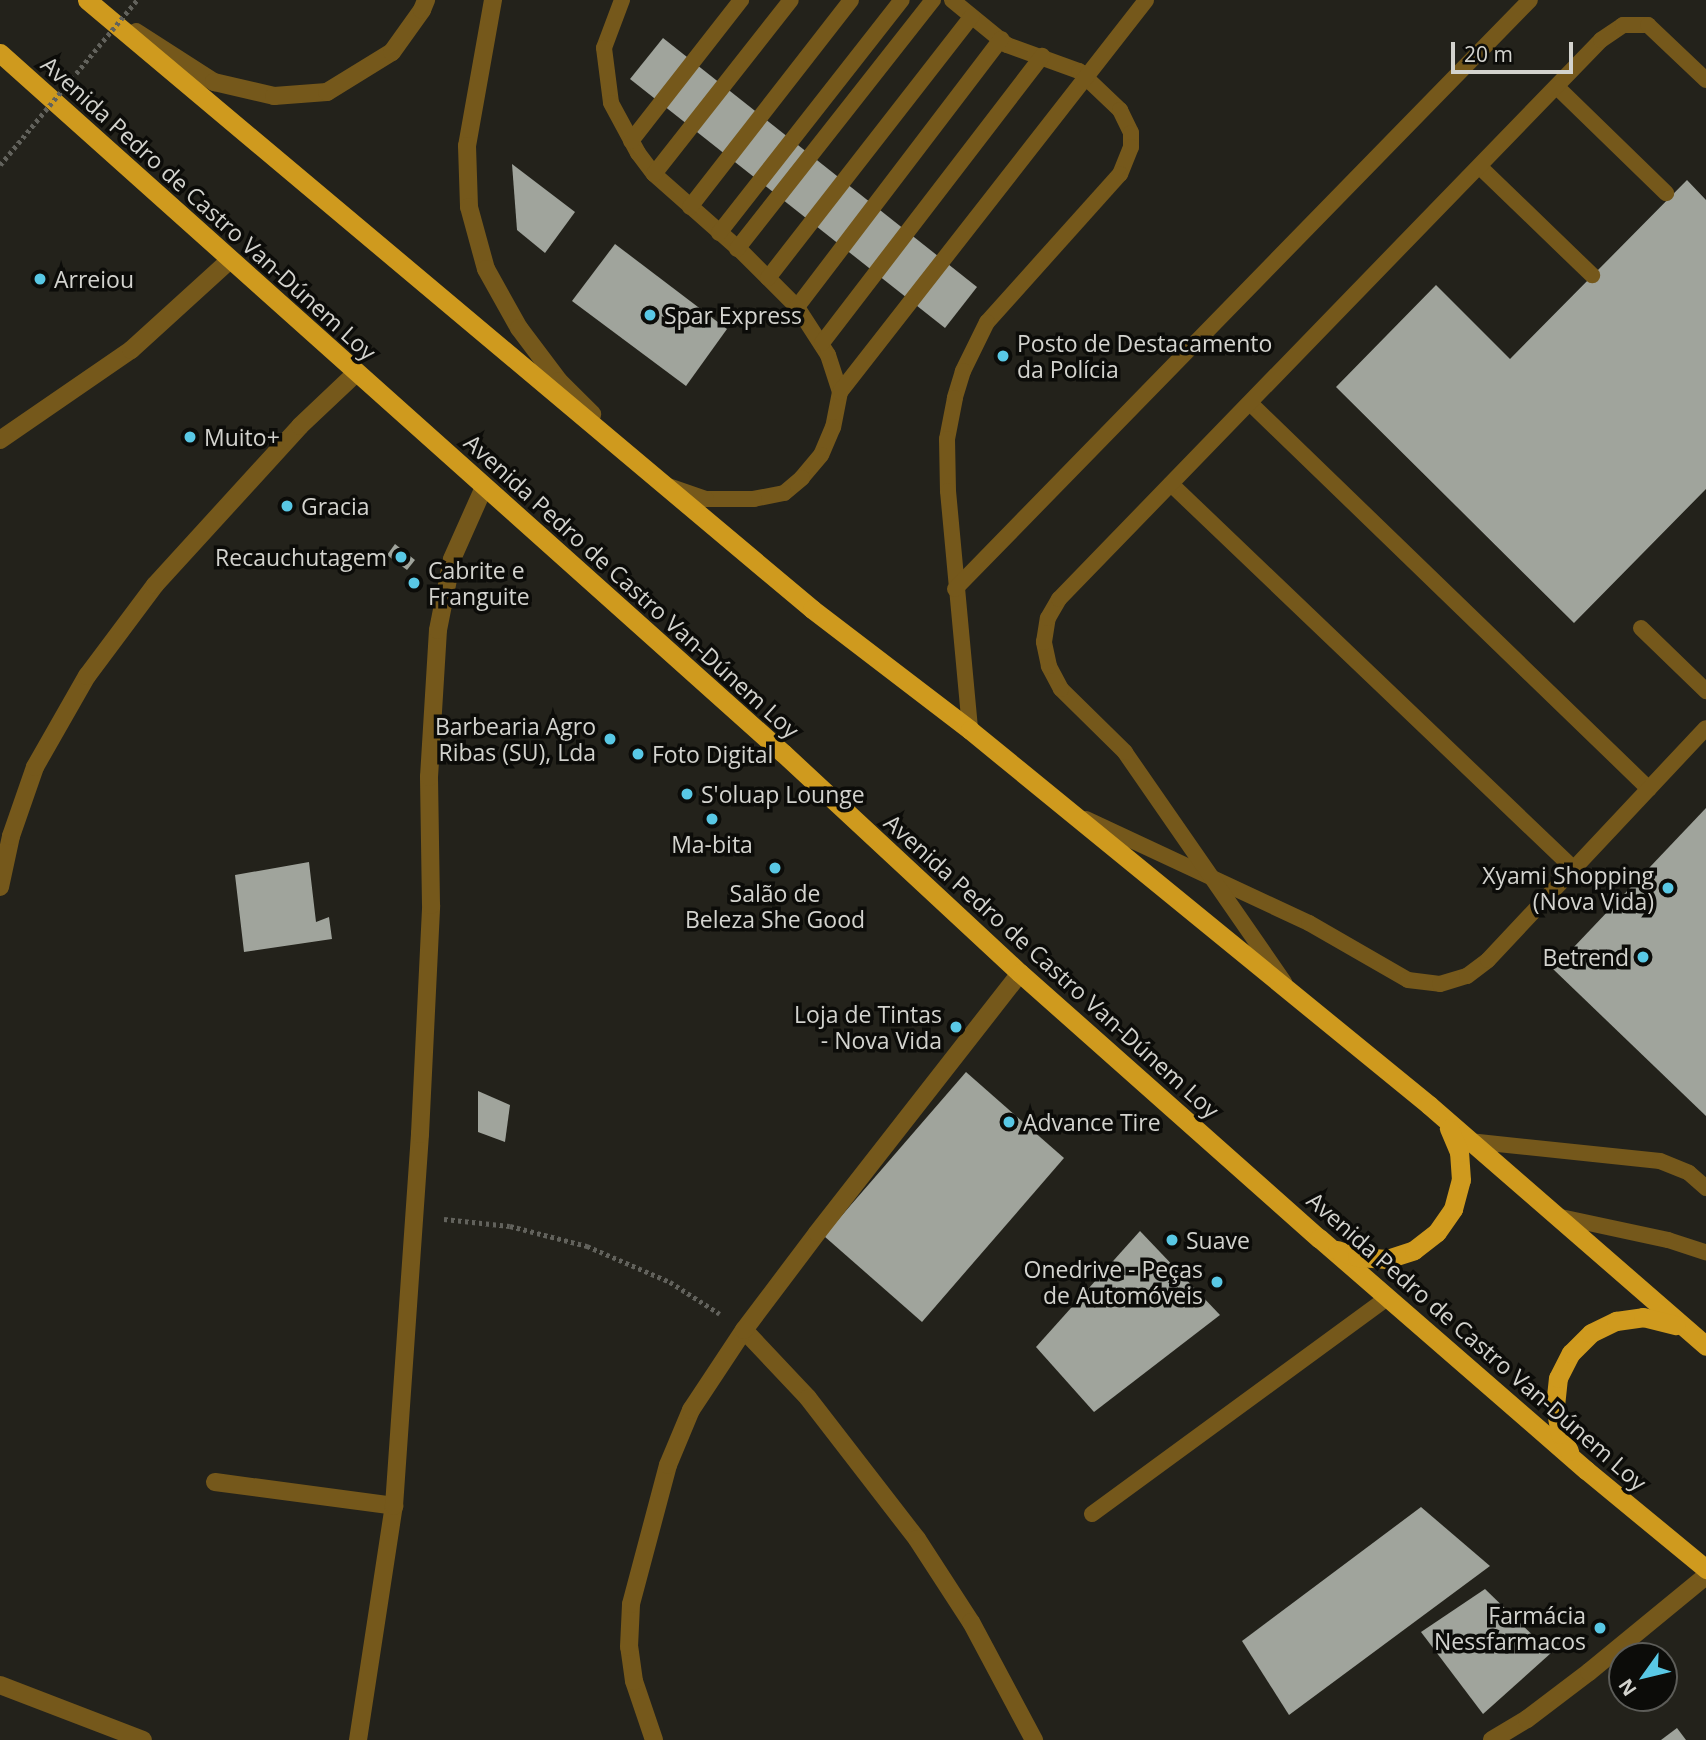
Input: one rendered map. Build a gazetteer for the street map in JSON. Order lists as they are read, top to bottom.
{
  "streets": {
    "highway": ["Avenida Pedro de Castro Van-Dúnem Loy"]
  },
  "places": [
    "Arreiou",
    "Spar Express",
    "Posto de Destacamento da Polícia",
    "Muito+",
    "Gracia",
    "Recauchutagem",
    "Cabrite e Franguite",
    "Barbearia Agro Ribas (SU), Lda",
    "Foto Digital",
    "S'oluap Lounge",
    "Ma-bita",
    "Salão de Beleza She Good",
    "Xyami Shopping (Nova Vida)",
    "Betrend",
    "Loja de Tintas - Nova Vida",
    "Advance Tire",
    "Suave",
    "Onedrive - Peças de Automóveis",
    "Farmácia Nessfarmacos"
  ],
  "scale_bar": "20 m",
  "north": "bottom left"
}
